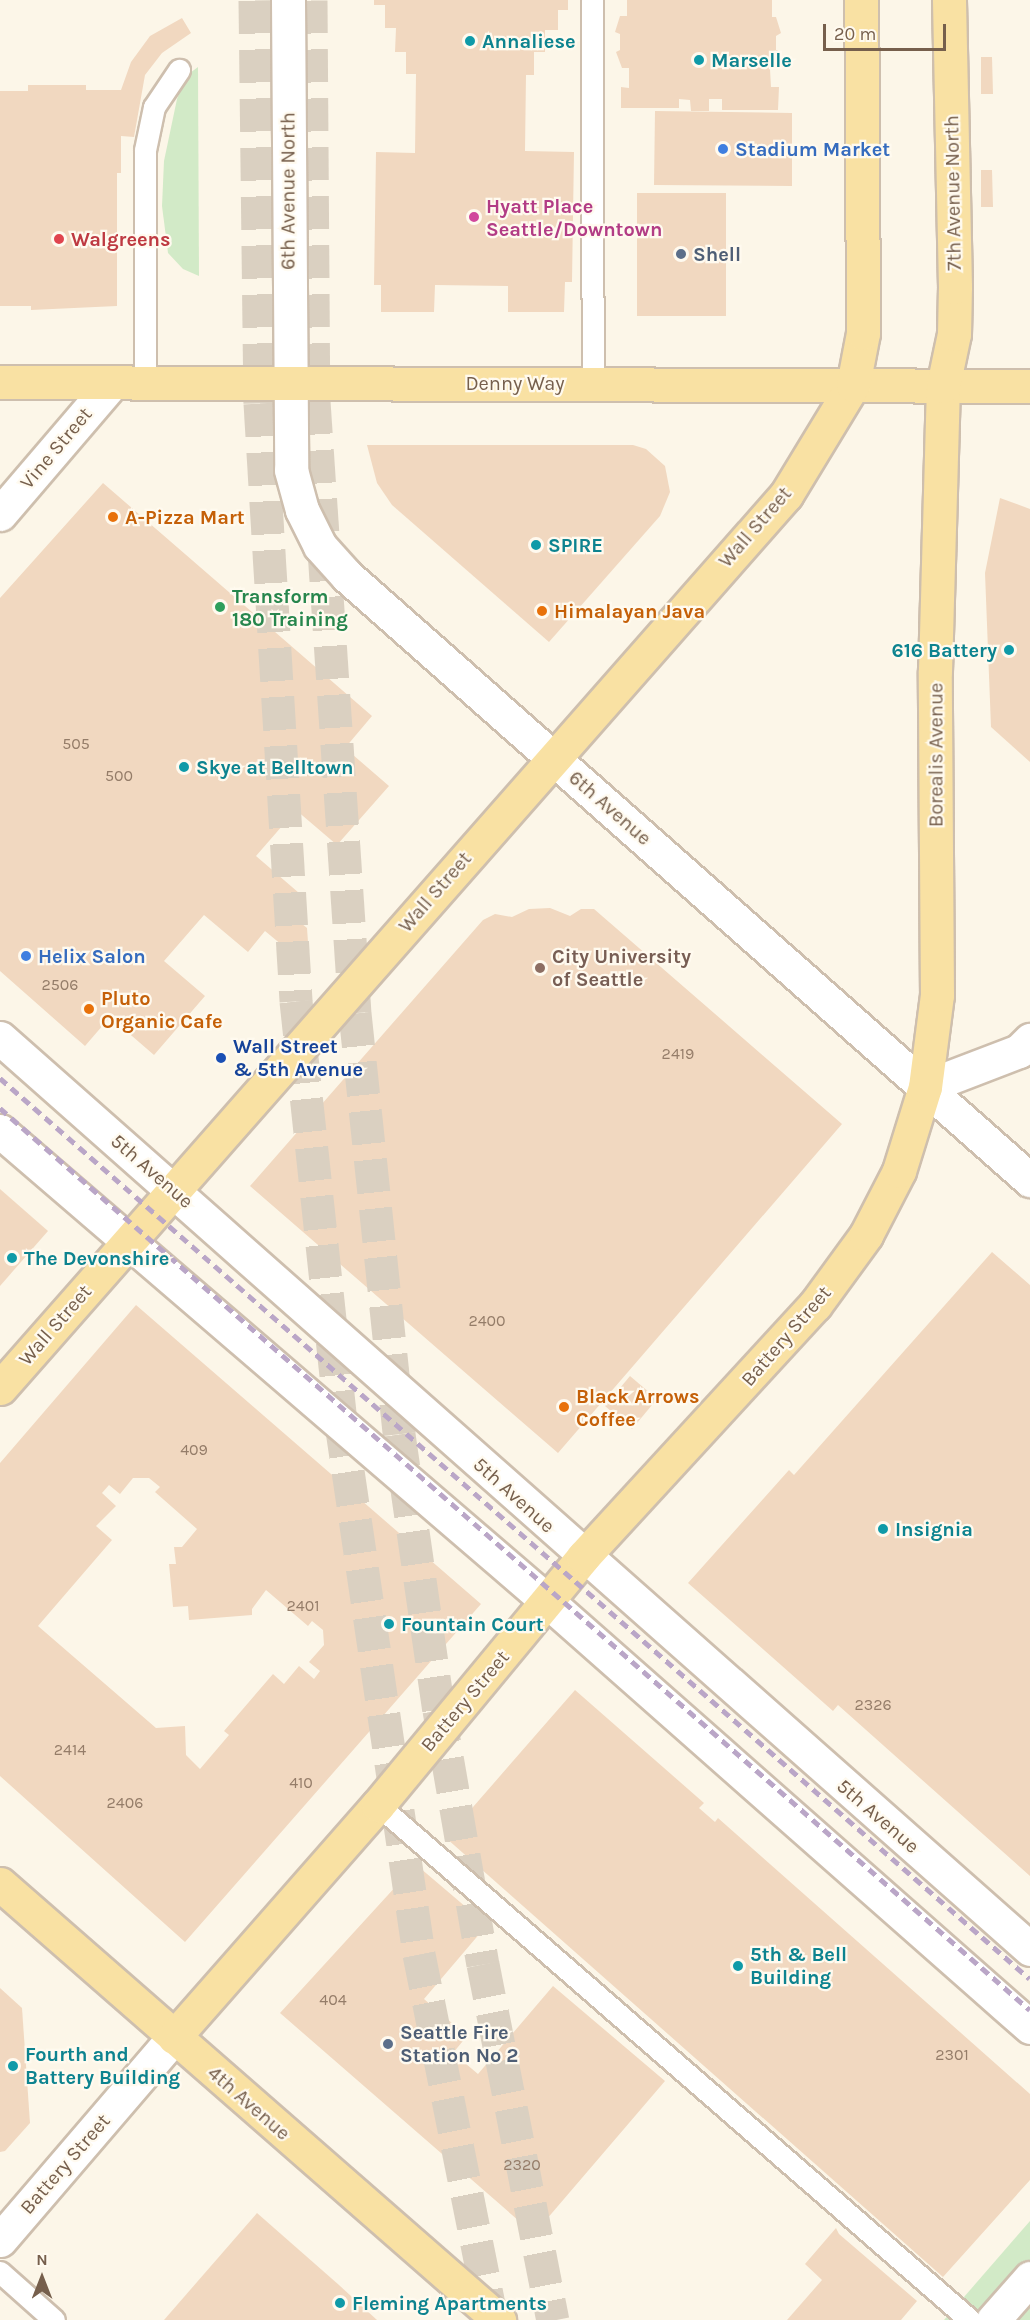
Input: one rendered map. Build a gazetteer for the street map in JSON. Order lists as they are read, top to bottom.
{
  "streets": {
    "main road": [
      "6th Avenue North",
      "7th Avenue North",
      "Denny Way",
      "Vine Street",
      "Wall Street",
      "Borealis Avenue",
      "6th Avenue",
      "5th Avenue",
      "Battery Street",
      "4th Avenue"
    ]
  },
  "crossings": [
    ["6th Avenue North", "Denny Way"],
    ["6th Avenue North", "6th Avenue"],
    ["7th Avenue North", "Denny Way"],
    ["7th Avenue North", "Borealis Avenue"],
    ["Denny Way", "Vine Street"],
    ["Denny Way", "Wall Street"],
    ["Denny Way", "Borealis Avenue"],
    ["Denny Way", "6th Avenue"],
    ["Wall Street", "6th Avenue"],
    ["Wall Street", "5th Avenue"],
    ["Borealis Avenue", "6th Avenue"],
    ["Borealis Avenue", "Battery Street"],
    ["6th Avenue", "Battery Street"],
    ["5th Avenue", "Battery Street"],
    ["Battery Street", "4th Avenue"]
  ],
  "places": [
    "Annaliese",
    "Marselle",
    "Stadium Market",
    "Hyatt Place Seattle/Downtown",
    "Walgreens",
    "Shell",
    "A-Pizza Mart",
    "SPIRE",
    "Transform 180 Training",
    "Himalayan Java",
    "616 Battery",
    "Skye at Belltown",
    "Helix Salon",
    "City University of Seattle",
    "Pluto Organic Cafe",
    "Wall Street & 5th Avenue",
    "The Devonshire",
    "Black Arrows Coffee",
    "Insignia",
    "Fountain Court",
    "5th & Bell Building",
    "Seattle Fire Station No 2",
    "Fourth and Battery Building",
    "Fleming Apartments"
  ],
  "house_numbers": [
    "505",
    "500",
    "2506",
    "2419",
    "2400",
    "409",
    "2401",
    "2326",
    "2414",
    "410",
    "2406",
    "404",
    "2301",
    "2320"
  ],
  "scale_bar": "20 m",
  "north": "top"
}
